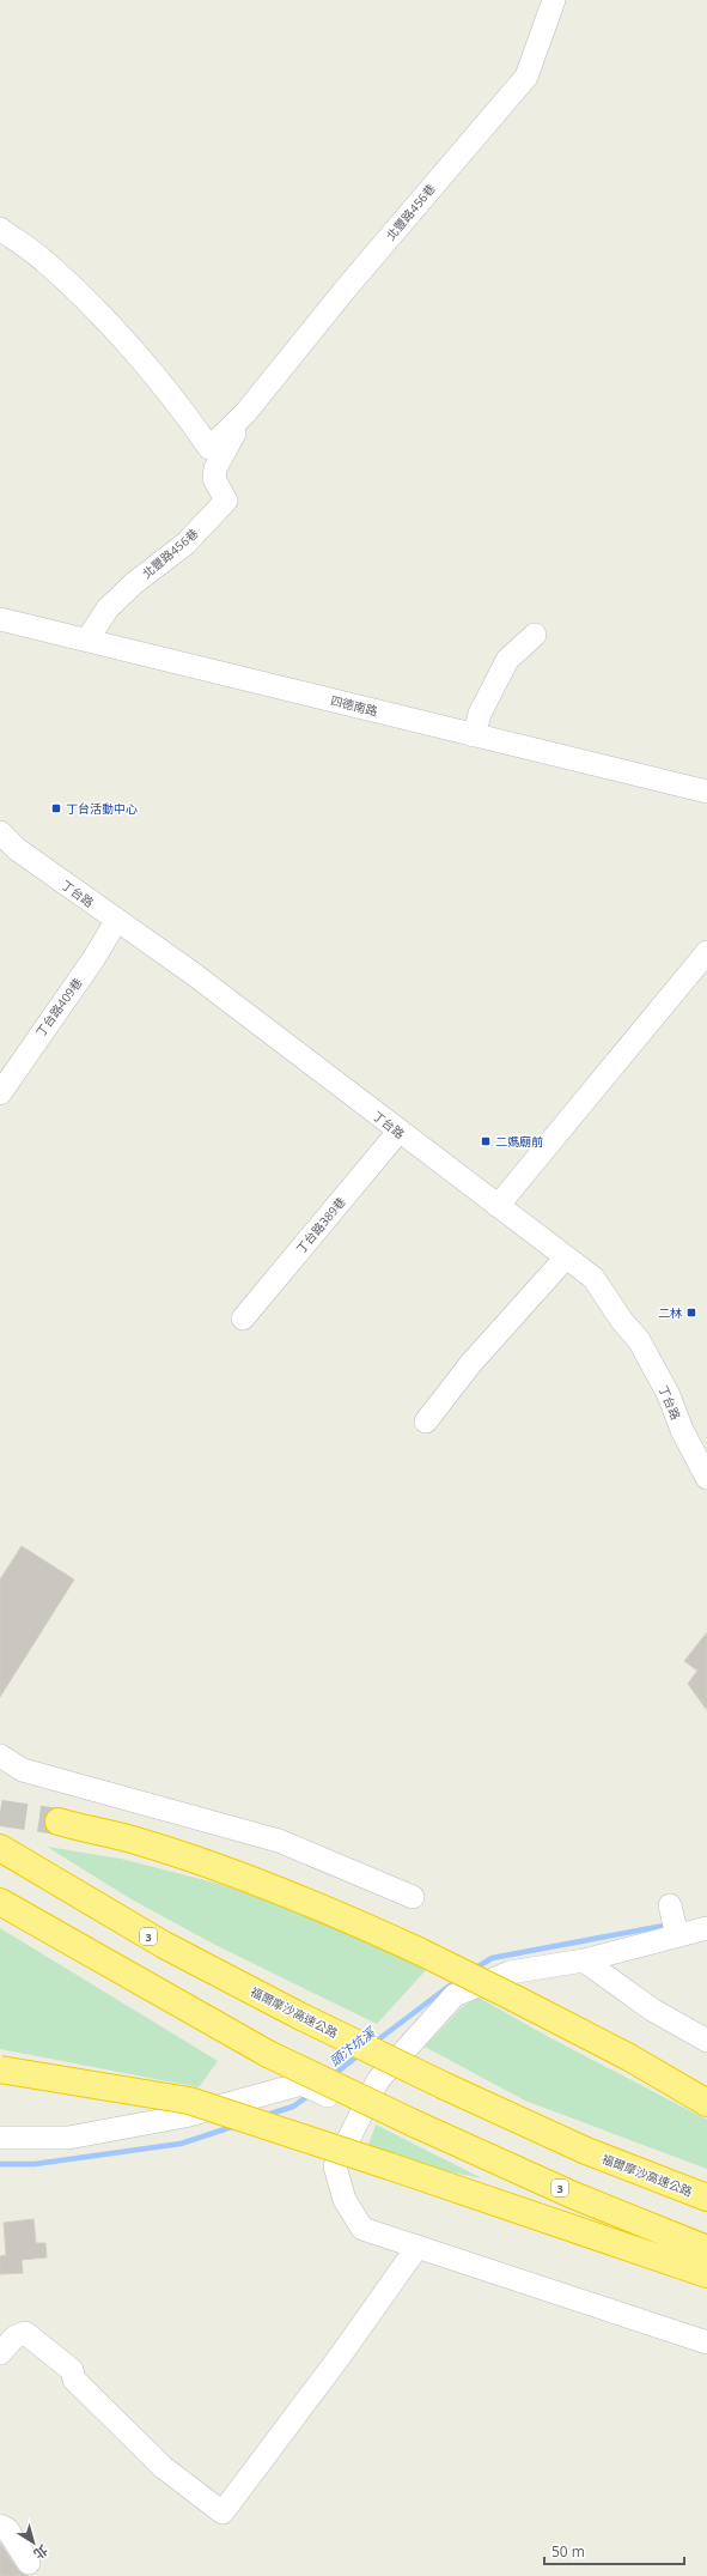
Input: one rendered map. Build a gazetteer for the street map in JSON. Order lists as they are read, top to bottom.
{
  "streets": {
    "highway": ["3", "福爾摩沙高速公路"],
    "street": [
      "北豐路456巷",
      "四德南路",
      "丁台路",
      "丁台路409巷",
      "丁台路389巷"
    ]
  },
  "crossings": [
    ["北豐路456巷", "四德南路"],
    ["丁台路", "丁台路409巷"],
    ["丁台路", "丁台路389巷"]
  ],
  "water": ["頭汴坑溪"],
  "places": {
    "transit": ["丁台活動中心", "二媽廟前", "二林"]
  },
  "scale_bar": "50 m",
  "north": "bottom right"
}
